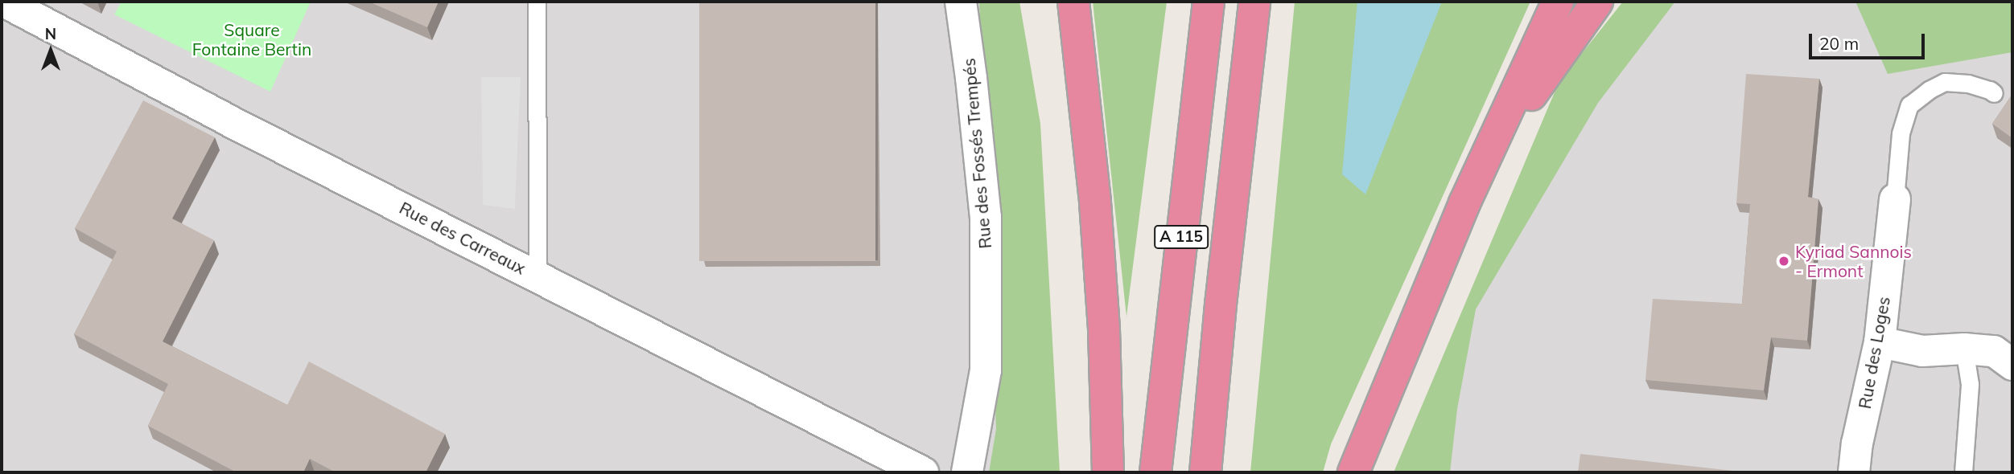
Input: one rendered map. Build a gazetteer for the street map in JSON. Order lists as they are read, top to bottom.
{
  "streets": {
    "highway": ["A 115"],
    "street": ["Rue des Fossés Trempés", "Rue des Carreaux", "Rue des Loges"]
  },
  "parks": ["Square Fontaine Bertin"],
  "places": ["Kyriad Sannois - Ermont"],
  "scale_bar": "20 m",
  "north": "top"
}
